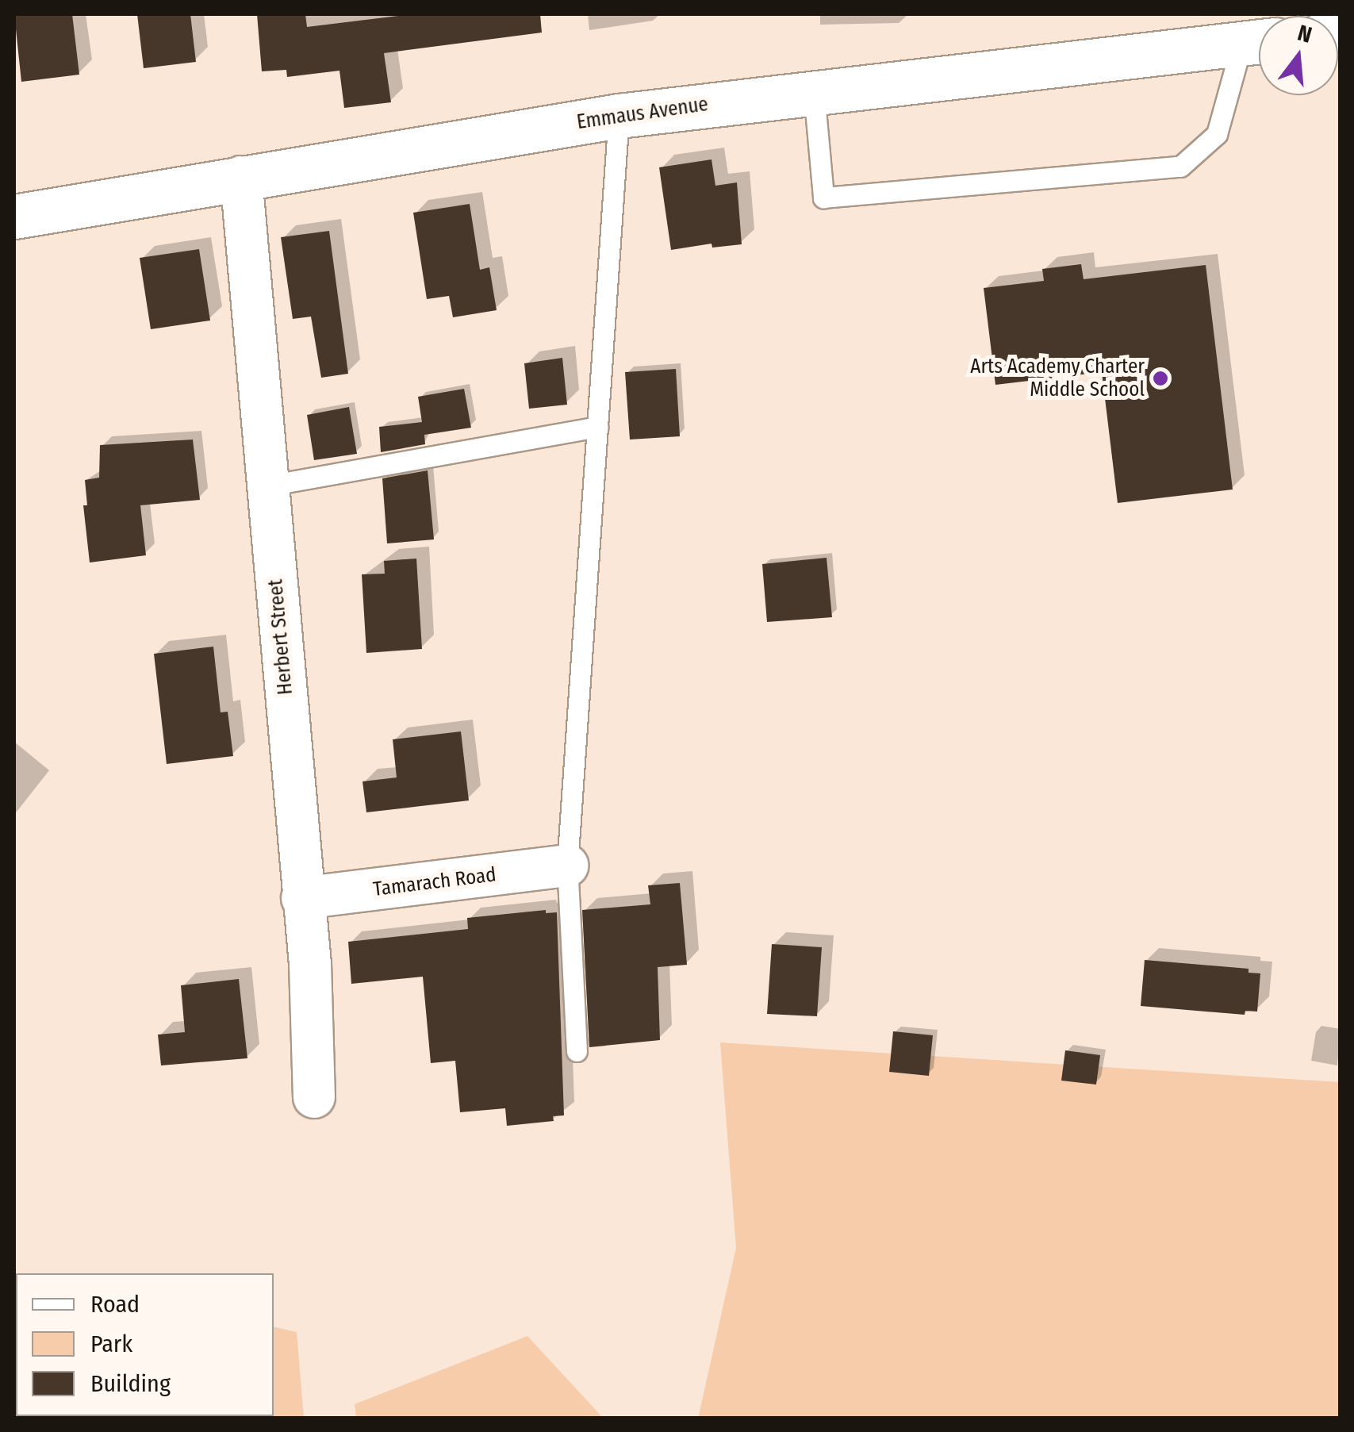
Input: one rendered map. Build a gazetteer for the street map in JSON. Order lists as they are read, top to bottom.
{
  "streets": {
    "main road": ["Emmaus Avenue"],
    "street": ["Herbert Street", "Tamarach Road"]
  },
  "crossings": [
    ["Emmaus Avenue", "Herbert Street"],
    ["Herbert Street", "Tamarach Road"]
  ],
  "places": ["Arts Academy Charter Middle School"],
  "legend": ["Road", "Park", "Building"],
  "north": "top"
}
